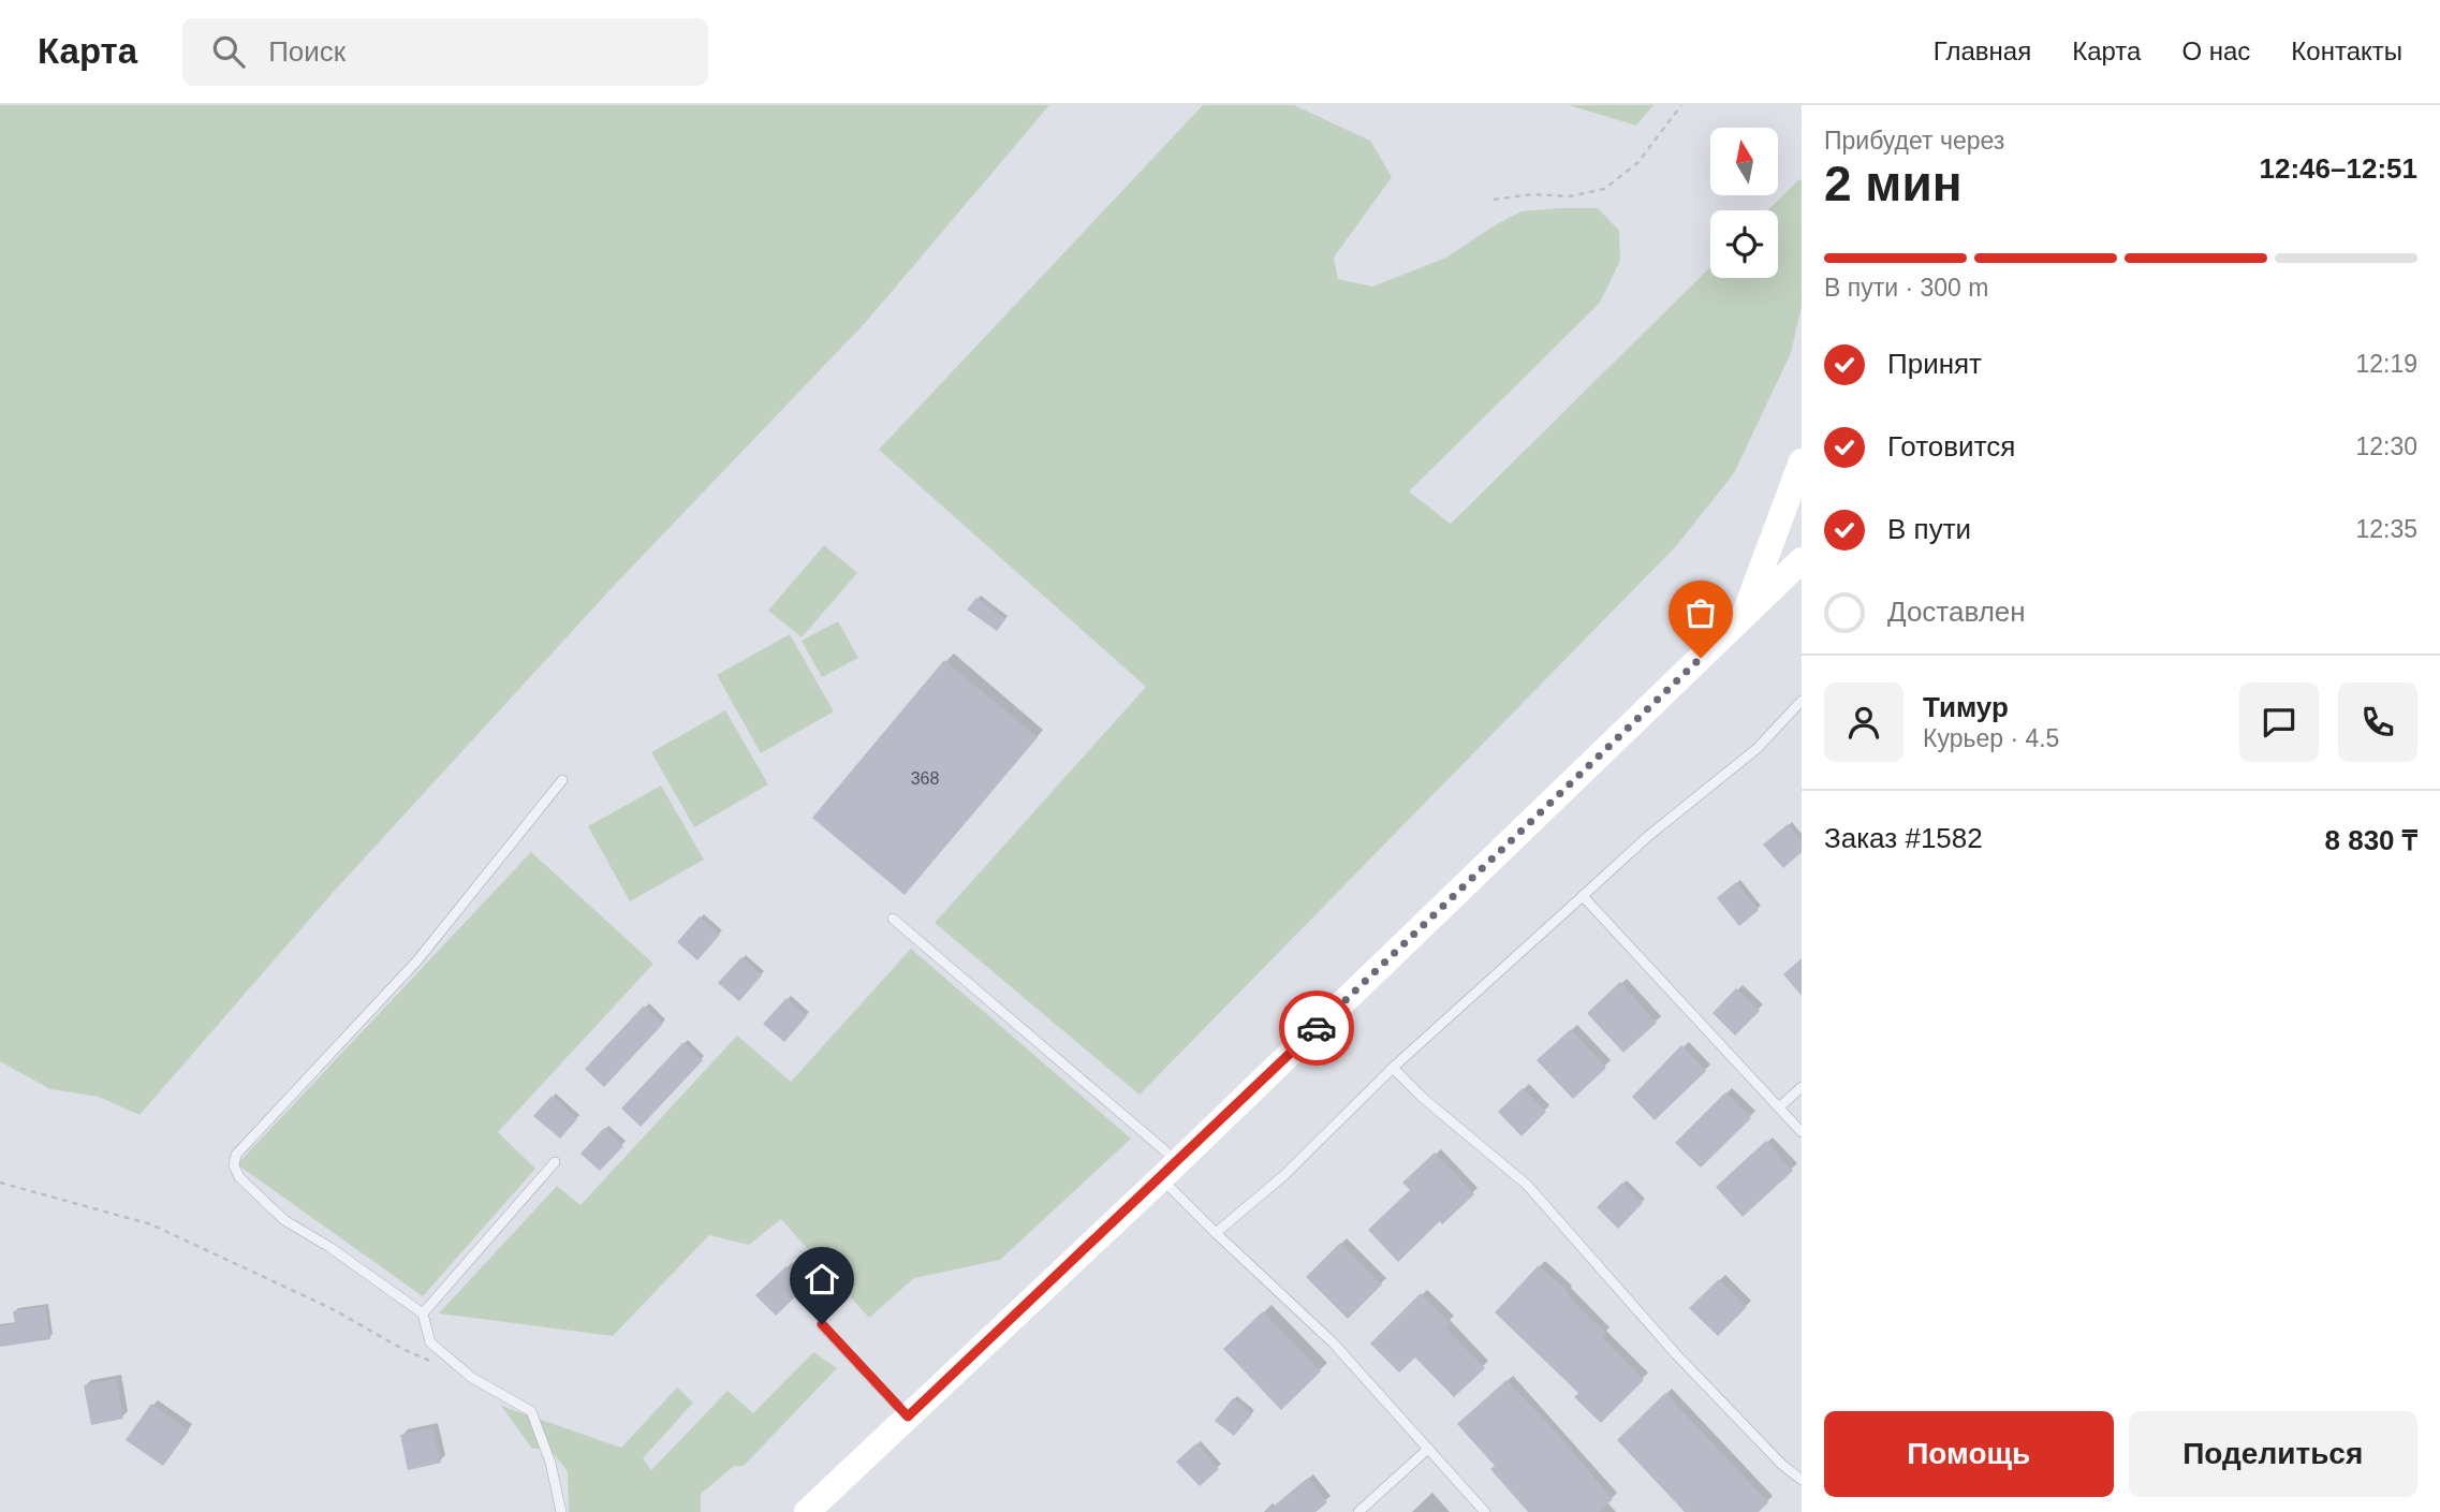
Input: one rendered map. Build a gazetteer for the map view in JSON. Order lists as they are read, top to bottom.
{
  "house_numbers": ["368"],
  "north": "top",
  "page": {
    "header": "Карта",
    "search": "Поиск",
    "nav": [
      "Главная",
      "Карта",
      "О нас",
      "Контакты"
    ],
    "heading": ["2 мин", "Прибудет через", "12:46–12:51"],
    "panel": [
      "Тимур",
      "Курьер · 4.5",
      "Заказ #1582",
      "8 830 ₸"
    ],
    "bar": "В пути · 300 m",
    "list": [
      ["Принят", "12:19"],
      ["Готовится", "12:30"],
      ["В пути", "12:35"],
      "Доставлен"
    ],
    "buttons": ["Помощь", "Поделиться"]
  }
}
